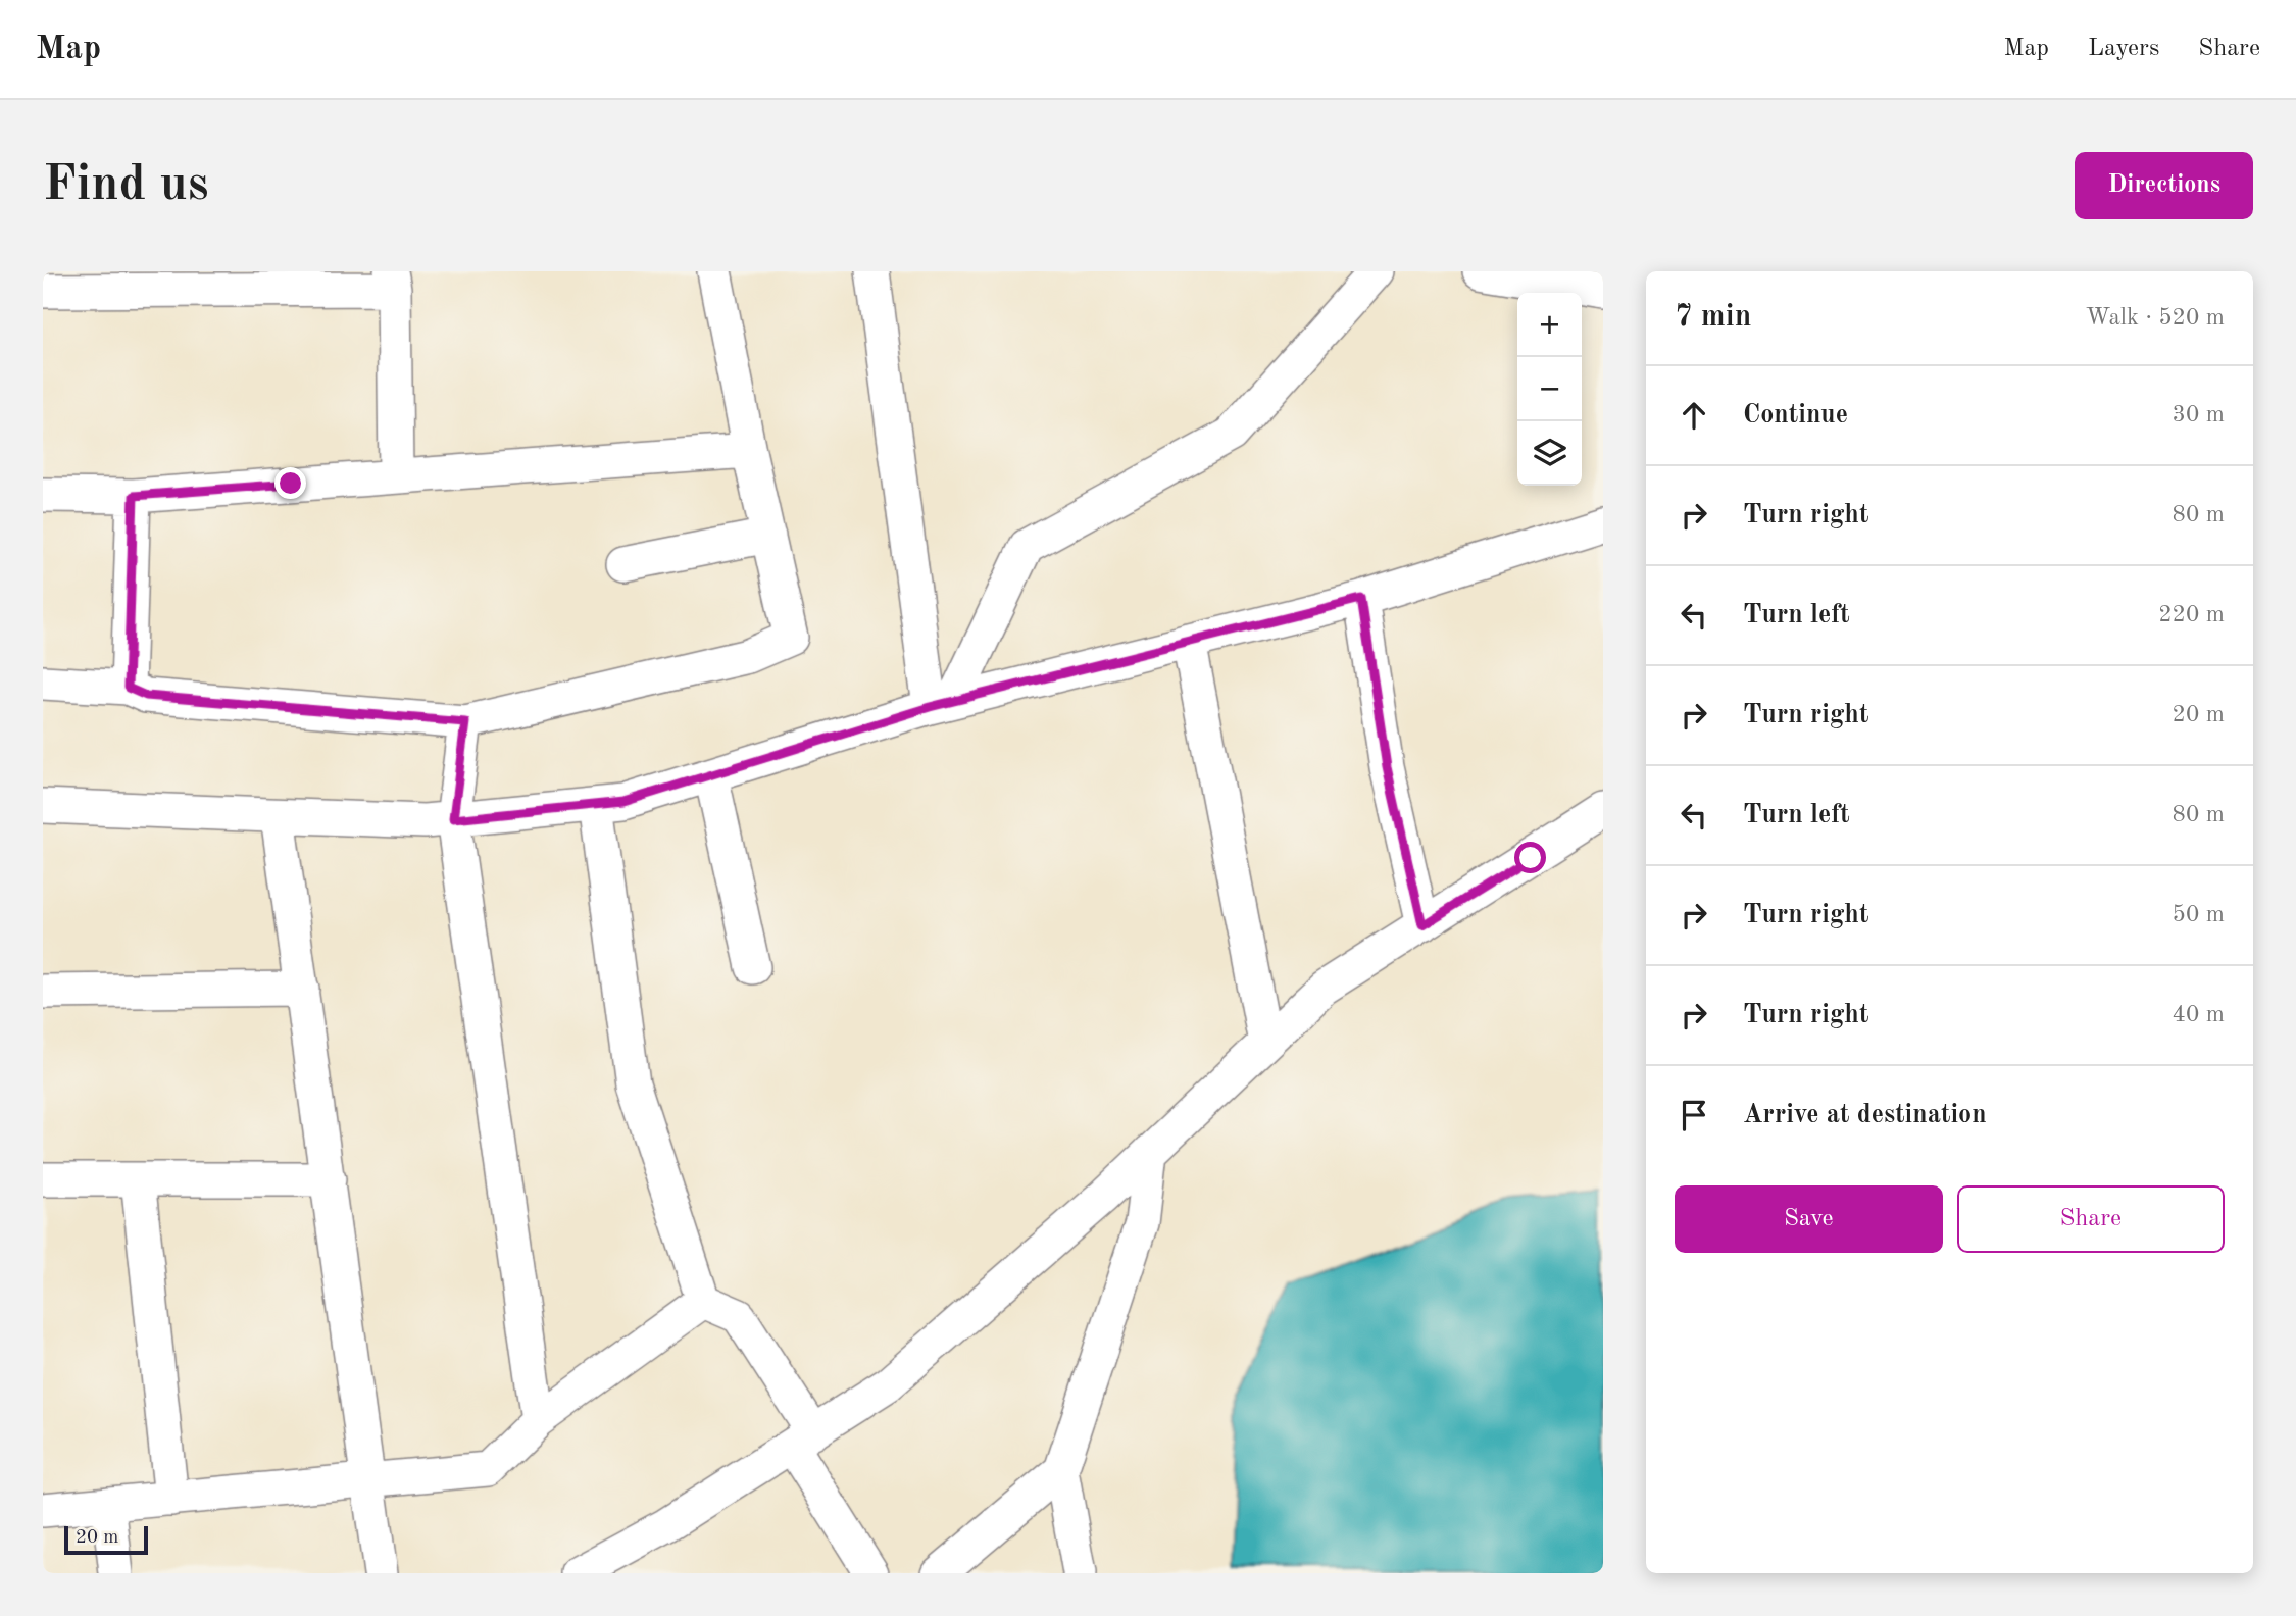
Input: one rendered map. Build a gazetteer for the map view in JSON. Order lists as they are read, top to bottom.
{
  "scale_bar": "20 m",
  "page": {
    "header": "Map",
    "nav": ["Map", "Layers", "Share"],
    "buttons": [
      "Directions",
      ["Save", "Share"]
    ],
    "title": "Find us",
    "heading": ["7 min", "Walk · 520 m"],
    "map_buttons": ["+", "−"],
    "list": [
      ["Continue", "30 m"],
      ["Turn right", "80 m"],
      ["Turn left", "220 m"],
      ["Turn right", "20 m"],
      ["Turn left", "80 m"],
      ["Turn right", "50 m"],
      ["Turn right", "40 m"],
      "Arrive at destination"
    ],
    "scale": "20 m"
  }
}
